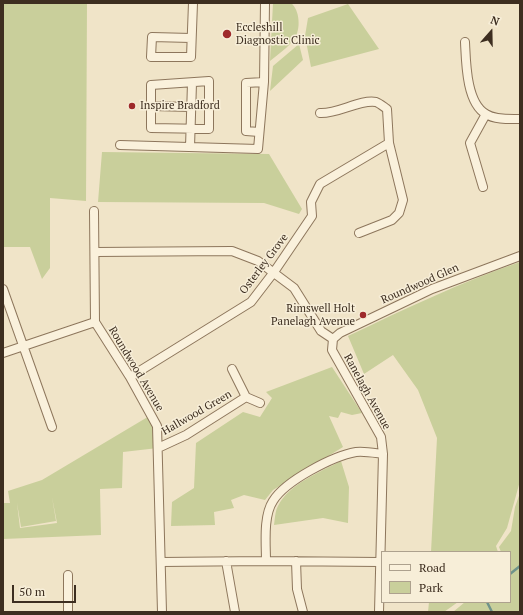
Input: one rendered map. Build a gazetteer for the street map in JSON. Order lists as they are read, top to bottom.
{
  "streets": {
    "street": [
      "Osterley Grove",
      "Roundwood Glen",
      "Roundwood Avenue",
      "Ranelagh Avenue",
      "Hallwood Green"
    ]
  },
  "crossings": [
    ["Osterley Grove", "Roundwood Avenue"],
    ["Roundwood Glen", "Ranelagh Avenue"],
    ["Roundwood Avenue", "Hallwood Green"]
  ],
  "places": ["Eccleshill Diagnostic Clinic", "Inspire Bradford", "Rimswell Holt Panelagh Avenue"],
  "legend": ["Road", "Park"],
  "scale_bar": "50 m",
  "north": "top"
}
